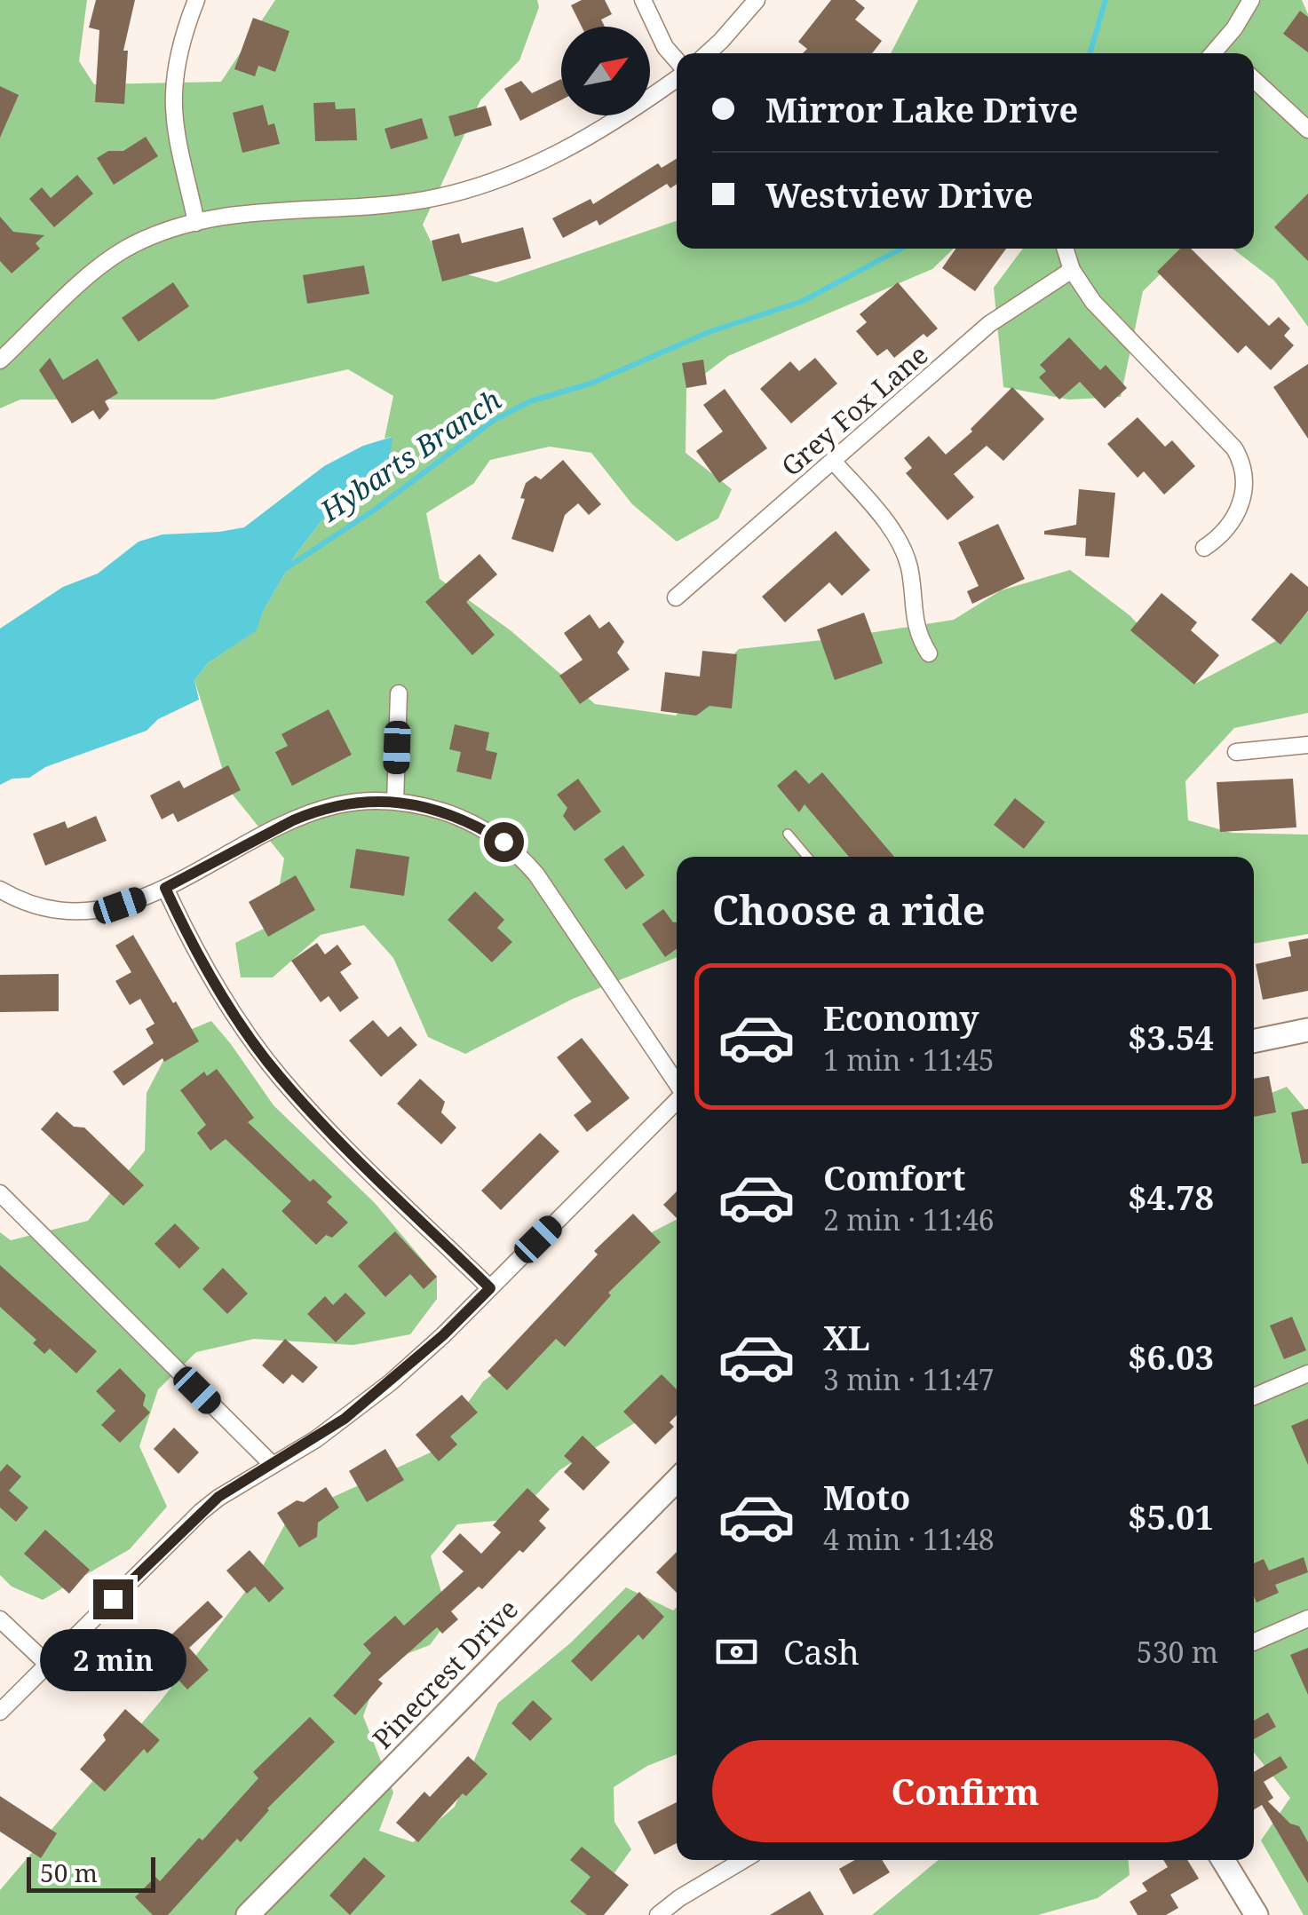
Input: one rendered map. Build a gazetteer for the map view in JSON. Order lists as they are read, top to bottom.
{
  "streets": {
    "street": ["Grey Fox Lane", "Pinecrest Drive"]
  },
  "water": ["Hybarts Branch"],
  "scale_bar": "50 m",
  "north": "top right",
  "page": {
    "banner": ["Mirror Lake Drive", "Westview Drive"],
    "heading": "Choose a ride",
    "list": [
      {
        "name": "Economy",
        "note": "1 min · 11:45",
        "value": "$3.54"
      },
      {
        "name": "Comfort",
        "note": "2 min · 11:46",
        "value": "$4.78"
      },
      {
        "name": "XL",
        "note": "3 min · 11:47",
        "value": "$6.03"
      },
      {
        "name": "Moto",
        "note": "4 min · 11:48",
        "value": "$5.01"
      }
    ],
    "pay": ["Cash", "530 m"],
    "bubble": "2 min",
    "buttons": "Confirm",
    "scale": "50 m"
  }
}
